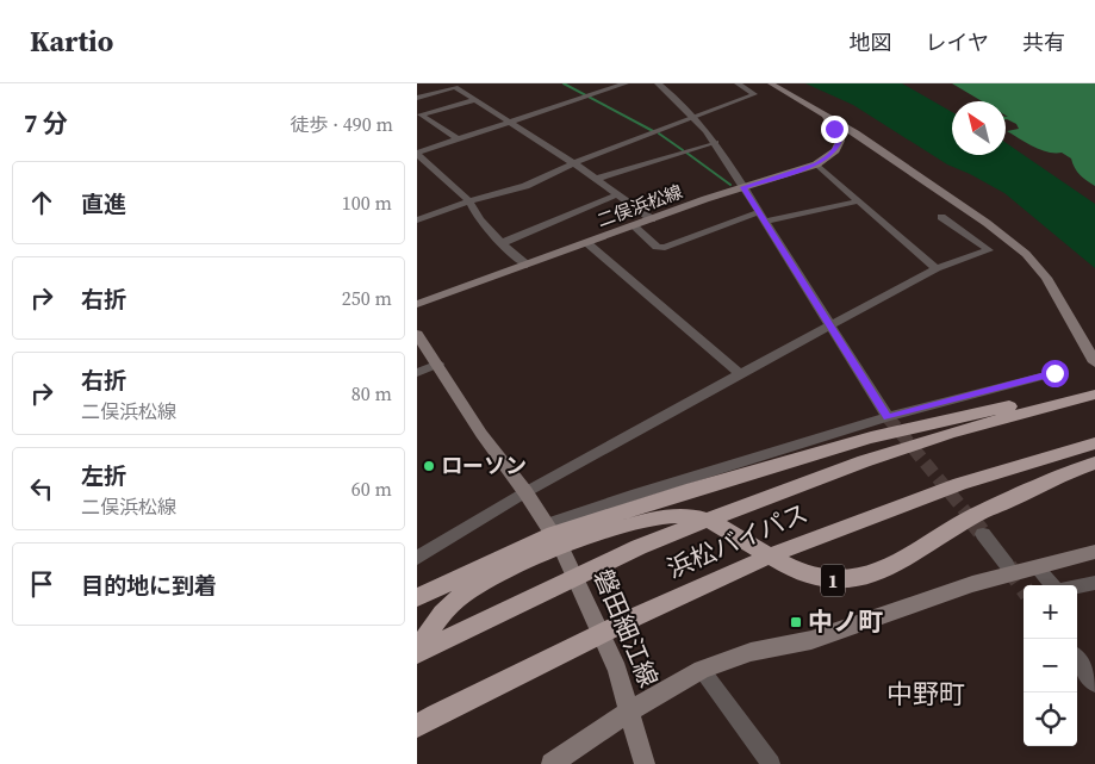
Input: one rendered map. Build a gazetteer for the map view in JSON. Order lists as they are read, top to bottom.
{
  "streets": {
    "highway": ["浜松バイパス", "1"],
    "main road": ["二俣浜松線", "磐田細江線"]
  },
  "crossings": [
    ["浜松バイパス", "1"],
    ["1", "磐田細江線"]
  ],
  "districts": ["中野町"],
  "places": {
    "other": ["ローソン"],
    "transit": ["中ノ町"]
  },
  "north": "top left",
  "page": {
    "header": "Kartio",
    "nav": ["地図", "レイヤ", "共有"],
    "heading": ["7 分", "徒歩 · 490 m"],
    "list": [
      ["直進", "100 m"],
      ["右折", "250 m"],
      ["右折", "二俣浜松線", "80 m"],
      ["左折", "二俣浜松線", "60 m"],
      "目的地に到着"
    ],
    "map_buttons": ["+", "−"]
  }
}
